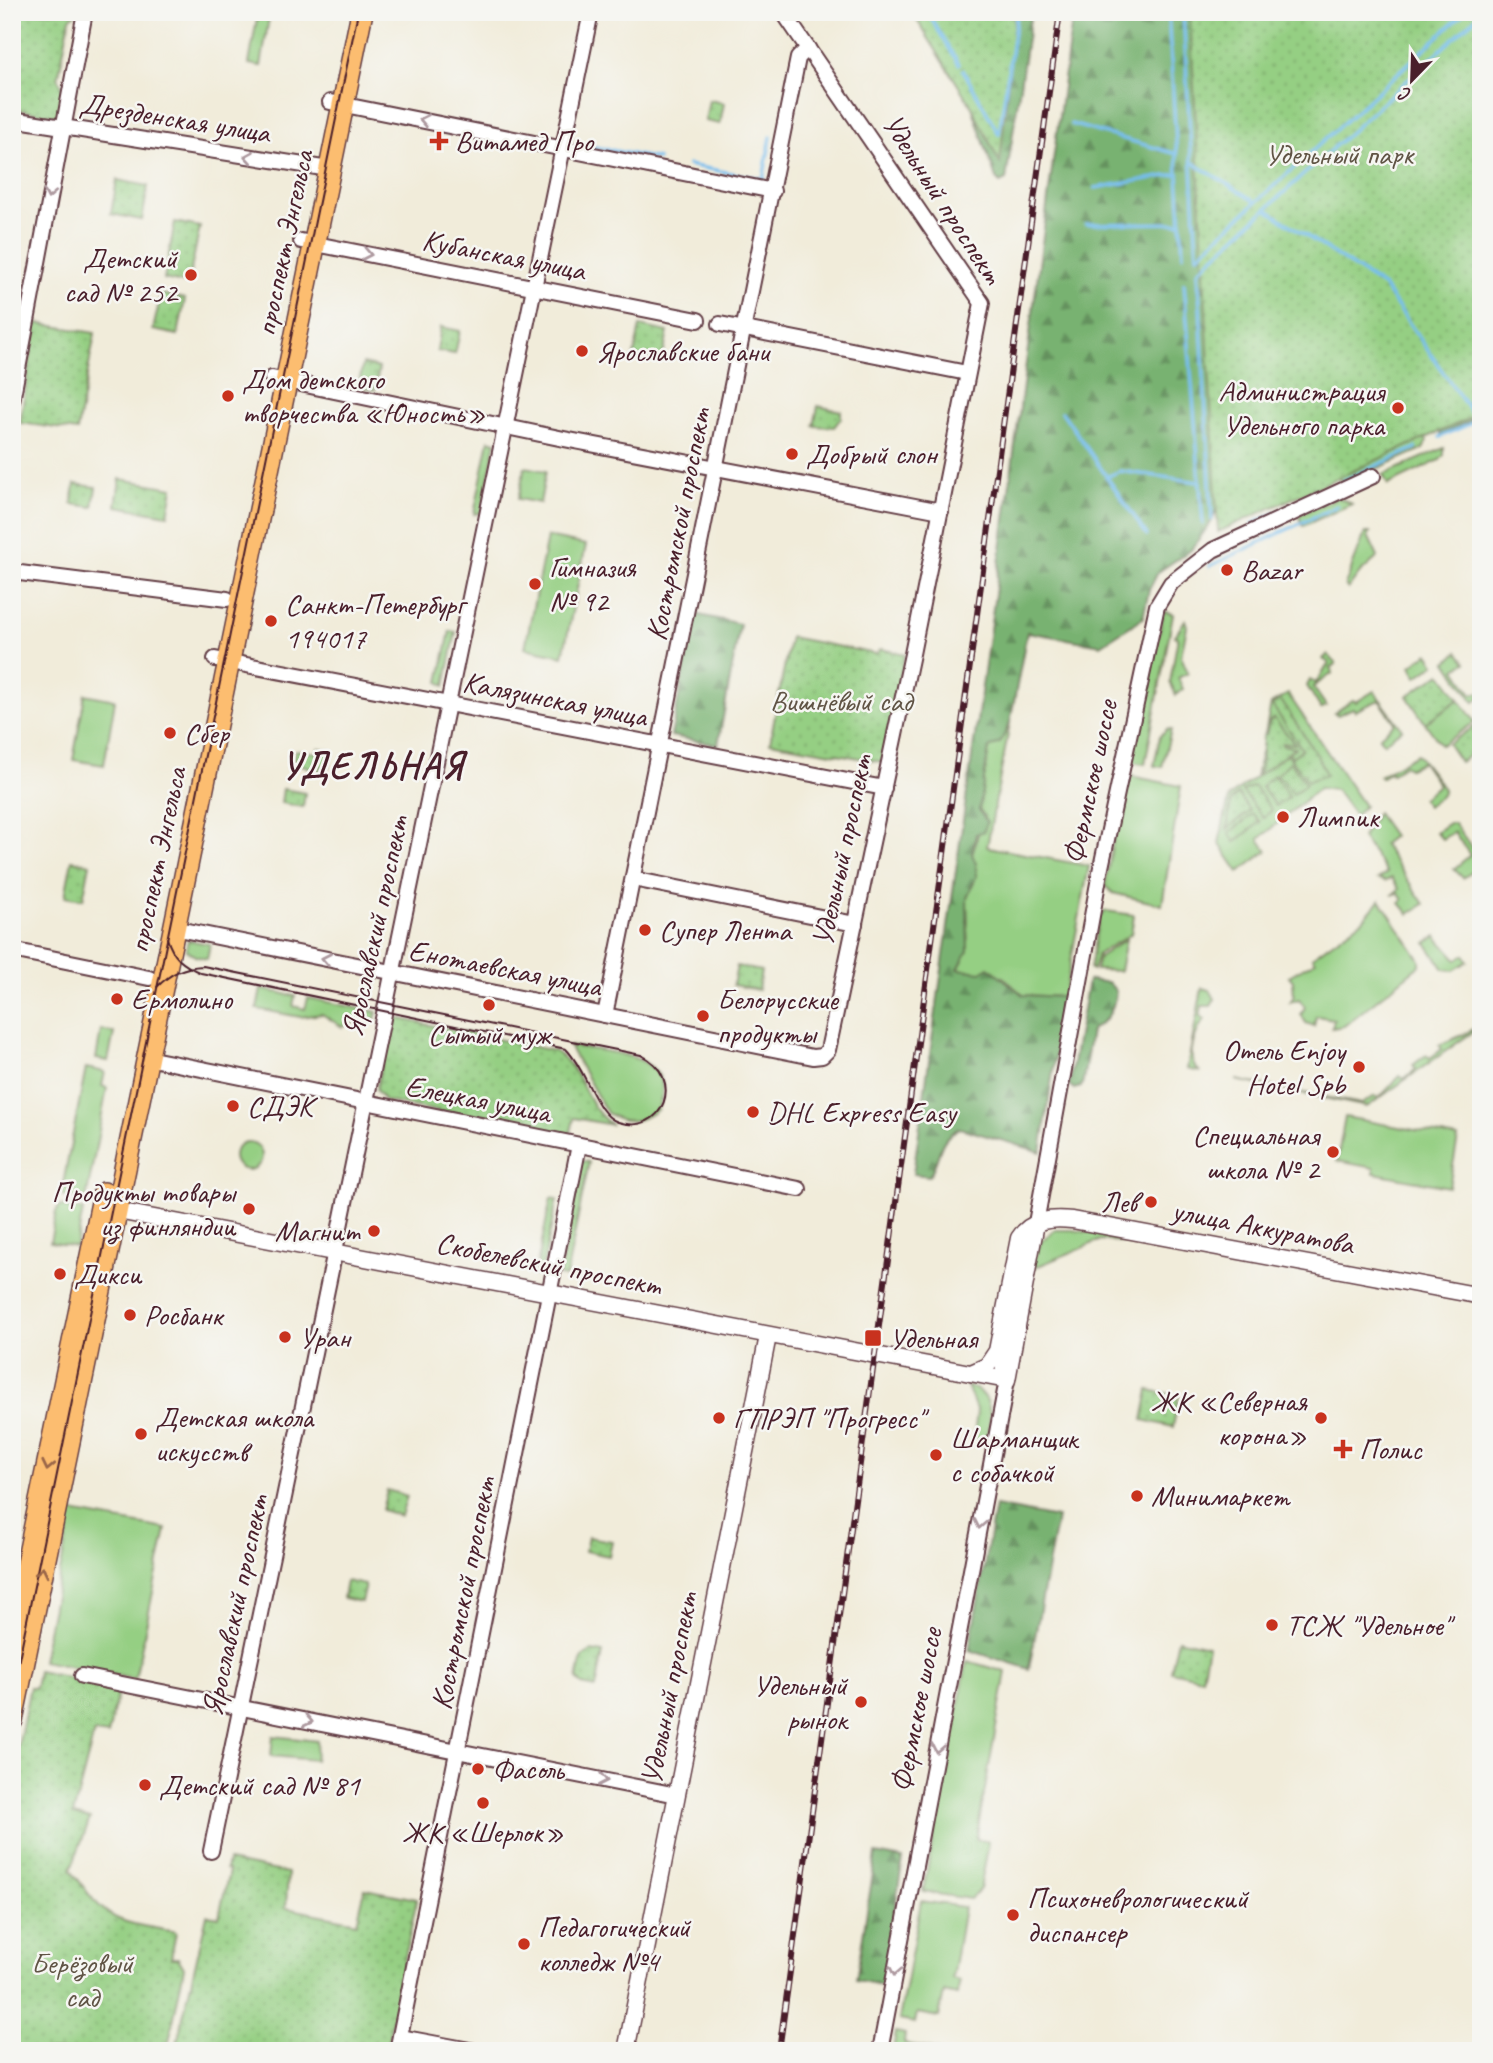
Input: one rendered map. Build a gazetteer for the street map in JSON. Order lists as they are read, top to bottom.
{
  "streets": {
    "main road": ["проспект Энгельса"],
    "street": [
      "Дрезденская улица",
      "Удельный проспект",
      "Кубанская улица",
      "Костромской проспект",
      "Калязинская улица",
      "Фермское шоссе",
      "Ярославский проспект",
      "Енотаевская улица",
      "Елецкая улица",
      "улица Аккуратова",
      "Скобелевский проспект"
    ]
  },
  "crossings": [
    ["Дрезденская улица", "проспект Энгельса"],
    ["Удельный проспект", "Костромской проспект"],
    ["Удельный проспект", "Калязинская улица"],
    ["Удельный проспект", "Енотаевская улица"],
    ["Удельный проспект", "Скобелевский проспект"],
    ["проспект Энгельса", "Кубанская улица"],
    ["проспект Энгельса", "Калязинская улица"],
    ["проспект Энгельса", "Енотаевская улица"],
    ["проспект Энгельса", "Елецкая улица"],
    ["проспект Энгельса", "Скобелевский проспект"],
    ["Кубанская улица", "Ярославский проспект"],
    ["Костромской проспект", "Калязинская улица"],
    ["Костромской проспект", "Енотаевская улица"],
    ["Костромской проспект", "Елецкая улица"],
    ["Костромской проспект", "Скобелевский проспект"],
    ["Калязинская улица", "Ярославский проспект"],
    ["Фермское шоссе", "улица Аккуратова"],
    ["Фермское шоссе", "Скобелевский проспект"],
    ["Ярославский проспект", "Енотаевская улица"],
    ["Ярославский проспект", "Елецкая улица"],
    ["Ярославский проспект", "Скобелевский проспект"]
  ],
  "one_way": ["Дрезденская улица", "Кубанская улица", "Фермское шоссе"],
  "districts": ["УДЕЛЬНАЯ"],
  "parks": ["Удельный парк", "Вишнёвый сад", "Берёзовый сад"],
  "places": {
    "health": ["Витамед Про", "Полис"],
    "other": [
      "Детский сад № 252",
      "Ярославские бани",
      "Дом детского творчества «Юность»",
      "Администрация Удельного парка",
      "Добрый слон",
      "Bazar",
      "Гимназия № 92",
      "Санкт-Петербург 194017",
      "Сбер",
      "Лимпик",
      "Супер Лента",
      "Ермолино",
      "Сытый муж",
      "Белорусские продукты",
      "Отель Enjoy Hotel Spb",
      "СДЭК",
      "DHL Express Easy",
      "Специальная школа № 2",
      "Лев",
      "Продукты товары из финляндии",
      "Магнит",
      "Дикси",
      "Росбанк",
      "Уран",
      "ГПРЭП \"Прогресс\"",
      "ЖК «Северная корона»",
      "Детская школа искусств",
      "Шарманщик с собачкой",
      "Минимаркет",
      "ТСЖ \"Удельное\"",
      "Удельный рынок",
      "Фасоль",
      "Детский сад № 81",
      "ЖК «Шерлок»",
      "Психоневрологический диспансер",
      "Педагогический колледж №4"
    ],
    "transit": ["Удельная"]
  },
  "north": "bottom left"
}
